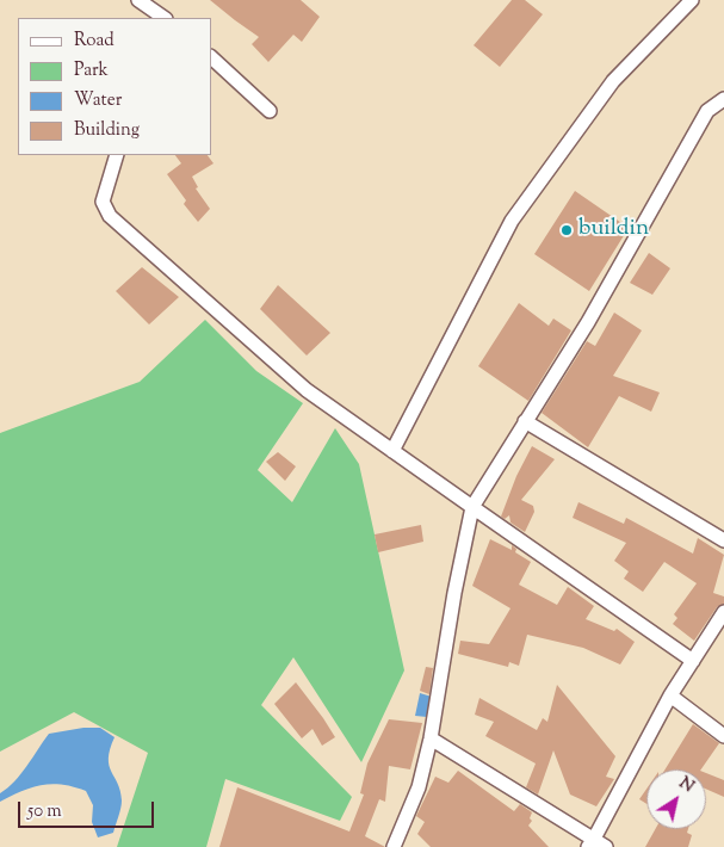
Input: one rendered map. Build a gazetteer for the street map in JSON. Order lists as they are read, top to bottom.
{
  "places": ["buildin"],
  "legend": [
    "Road",
    "Park",
    "Water",
    "Building"
  ],
  "scale_bar": "50 m",
  "north": "top right"
}
